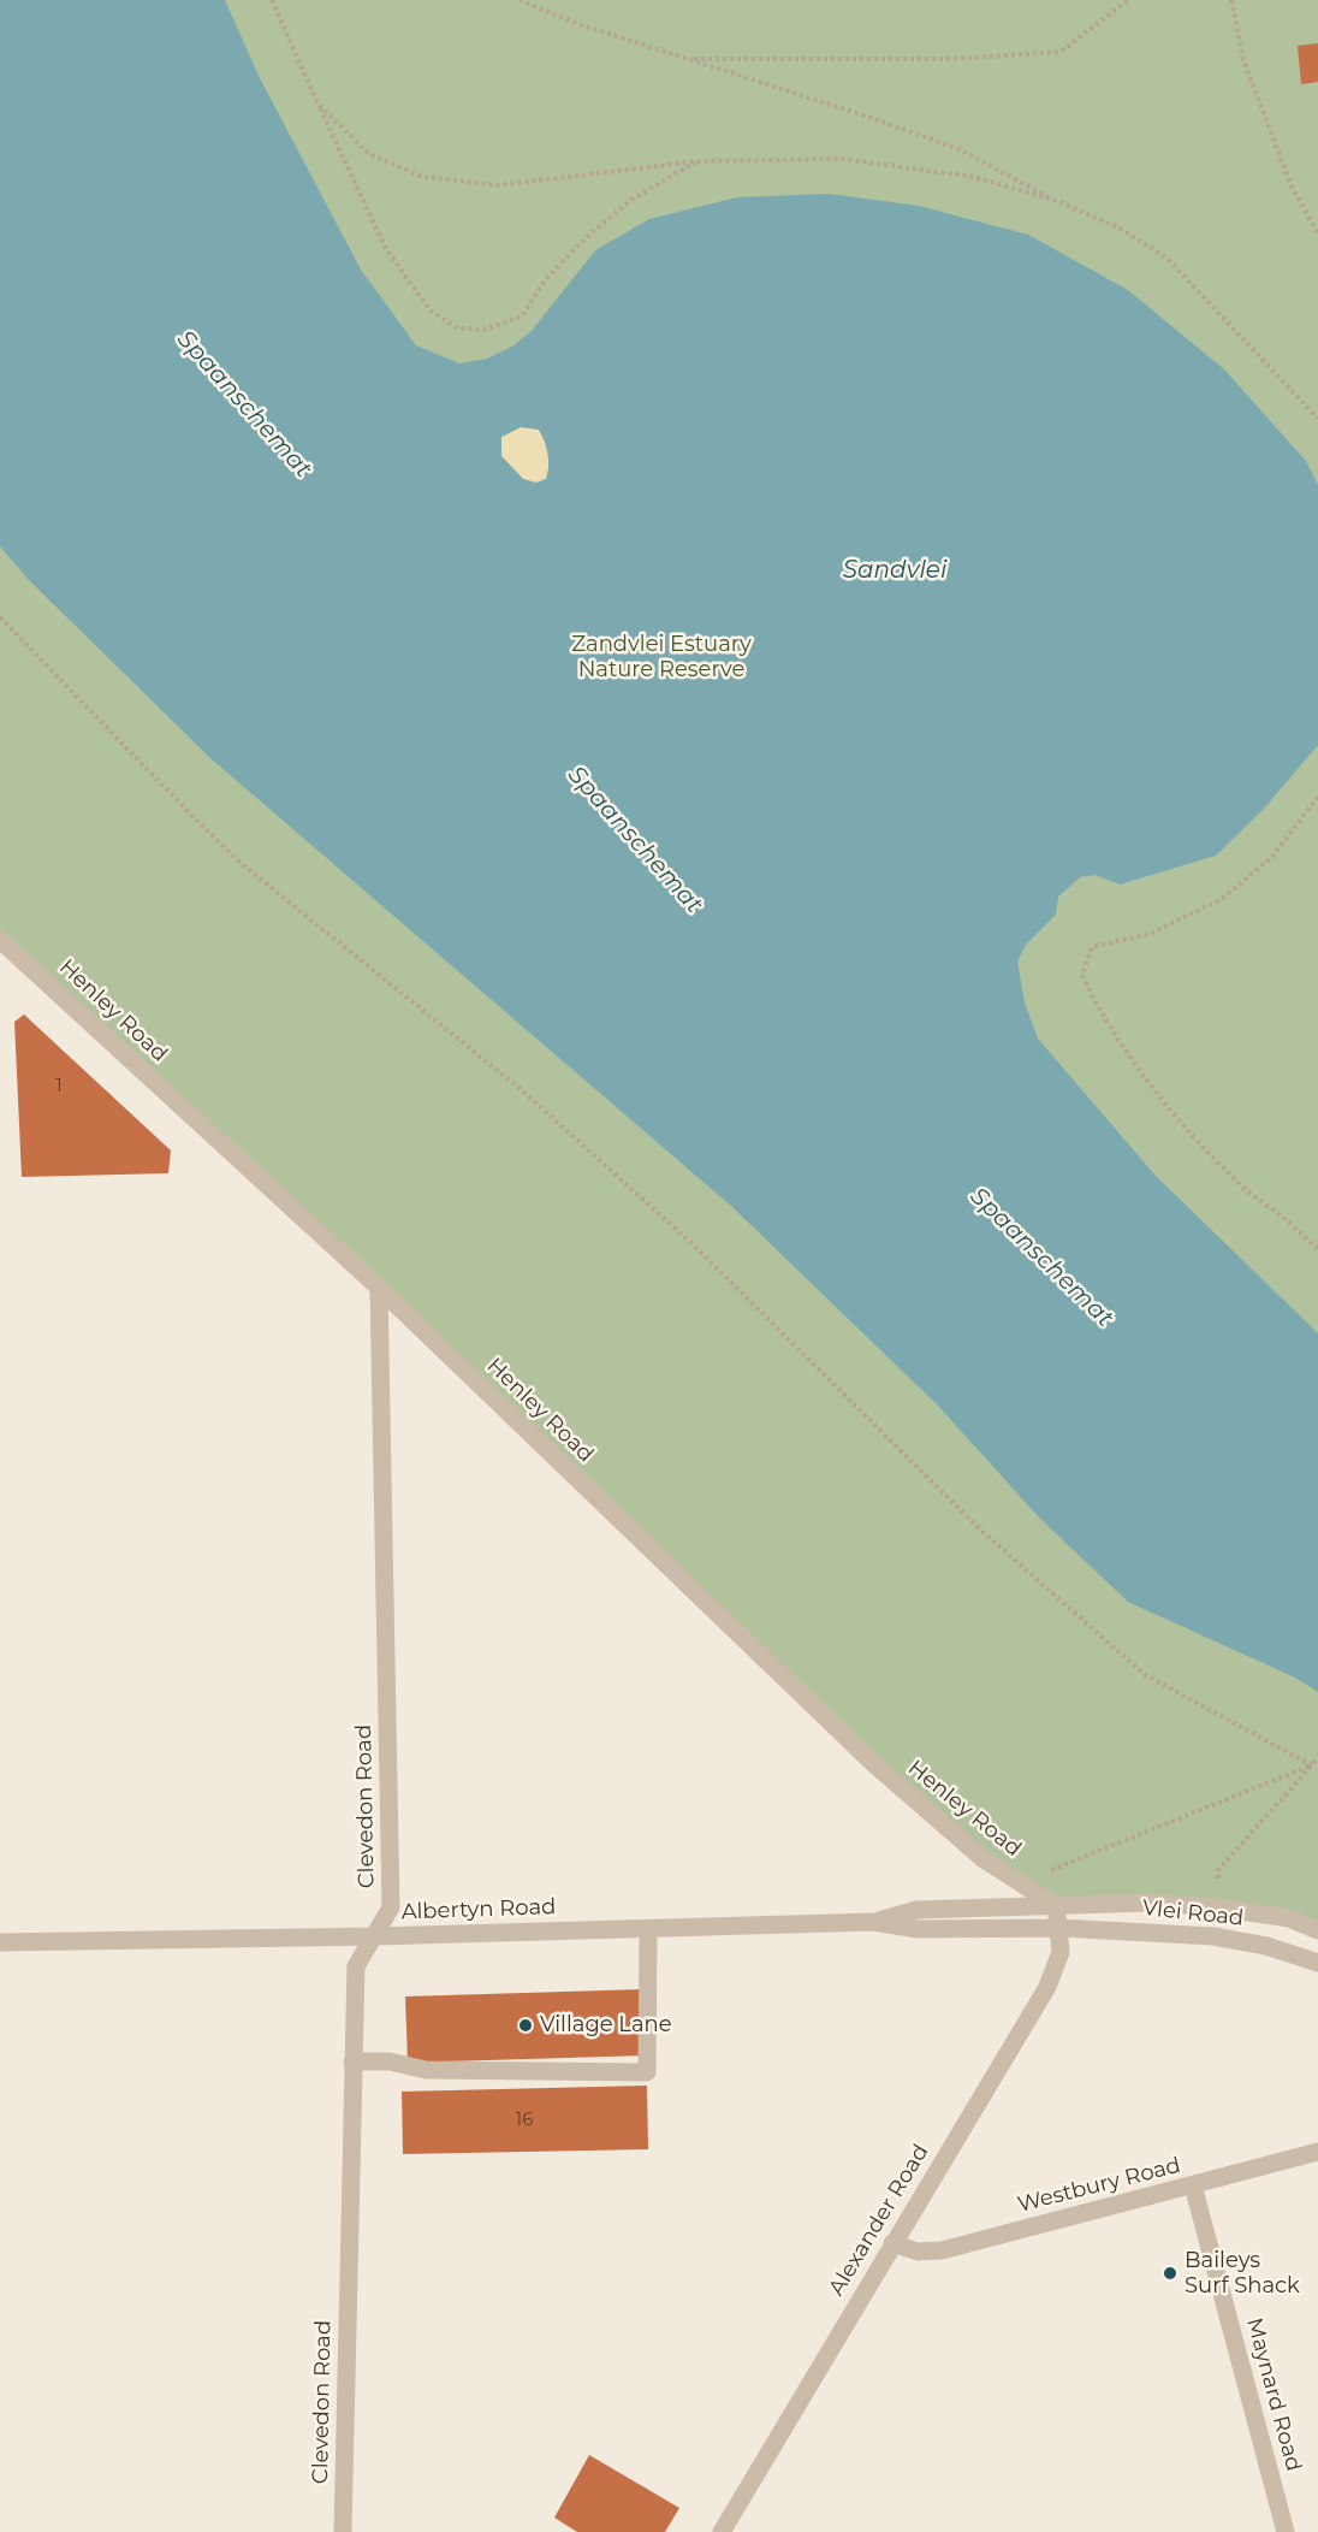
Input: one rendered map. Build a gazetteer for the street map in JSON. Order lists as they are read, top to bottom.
{
  "streets": {
    "street": [
      "Henley Road",
      "Clevedon Road",
      "Albertyn Road",
      "Vlei Road",
      "Westbury Road",
      "Alexander Road",
      "Maynard Road"
    ]
  },
  "crossings": [
    ["Henley Road", "Clevedon Road"],
    ["Henley Road", "Albertyn Road"],
    ["Henley Road", "Alexander Road"],
    ["Clevedon Road", "Albertyn Road"],
    ["Albertyn Road", "Vlei Road"],
    ["Albertyn Road", "Alexander Road"],
    ["Vlei Road", "Alexander Road"],
    ["Westbury Road", "Alexander Road"],
    ["Westbury Road", "Maynard Road"]
  ],
  "water": ["Spaanschemat", "Sandvlei"],
  "parks": ["Zandvlei Estuary Nature Reserve"],
  "places": ["Village Lane", "Baileys Surf Shack"],
  "house_numbers": ["1", "16"]
}
